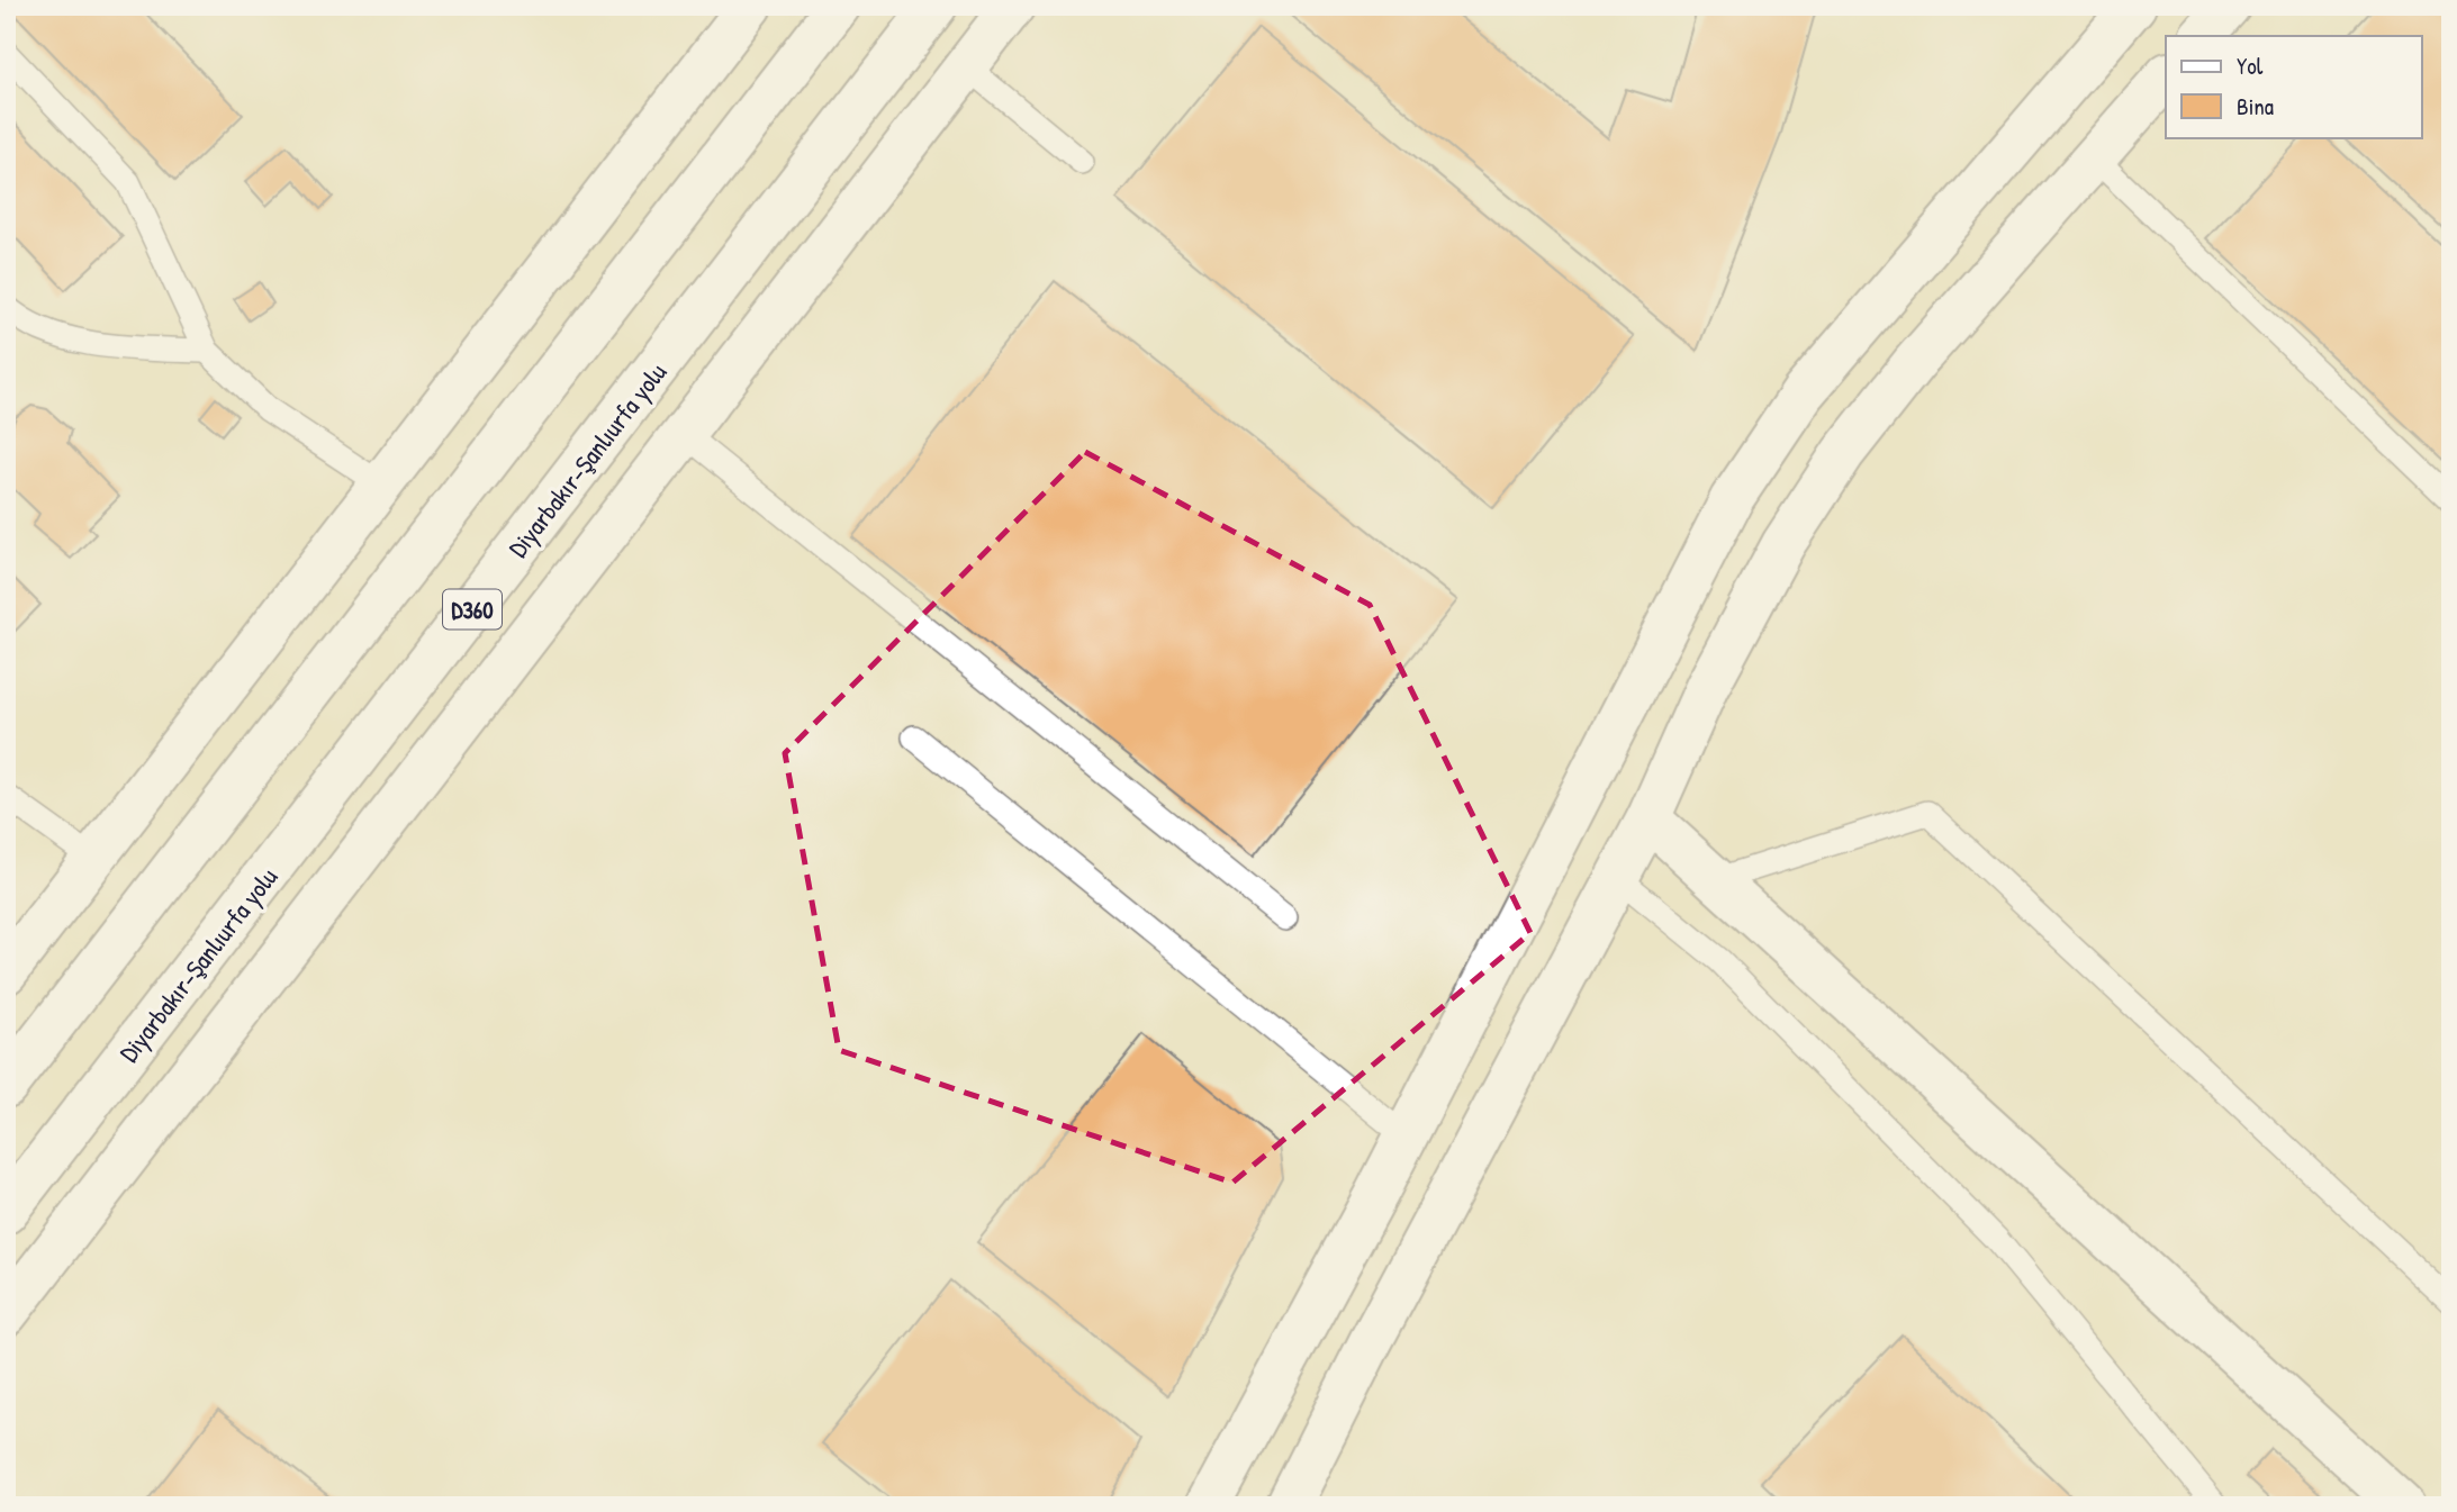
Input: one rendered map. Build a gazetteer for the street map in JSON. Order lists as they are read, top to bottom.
{
  "streets": {
    "main road": ["Diyarbakır-Şanlıurfa yolu", "D360"]
  },
  "legend": ["Yol", "Bina"]
}
